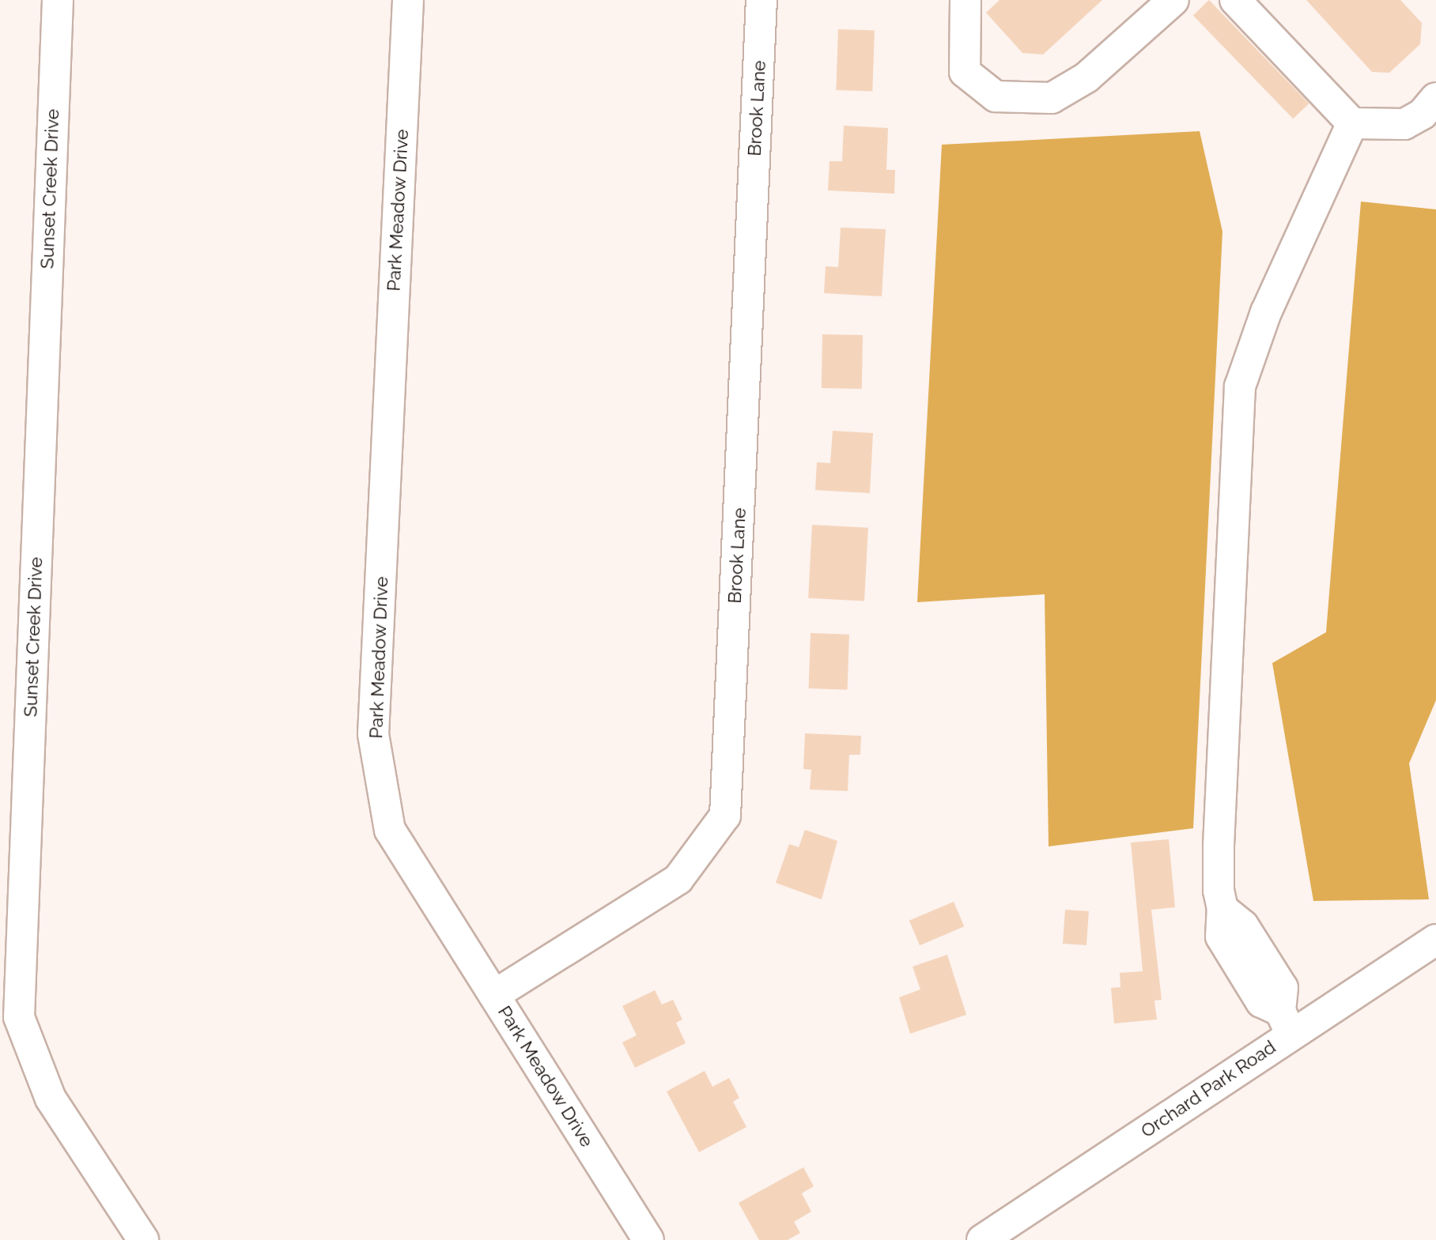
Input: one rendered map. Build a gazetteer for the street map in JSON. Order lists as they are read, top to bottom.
{
  "streets": {
    "street": [
      "Brook Lane",
      "Sunset Creek Drive",
      "Park Meadow Drive",
      "Orchard Park Road"
    ]
  },
  "crossings": [
    ["Brook Lane", "Park Meadow Drive"]
  ]
}
